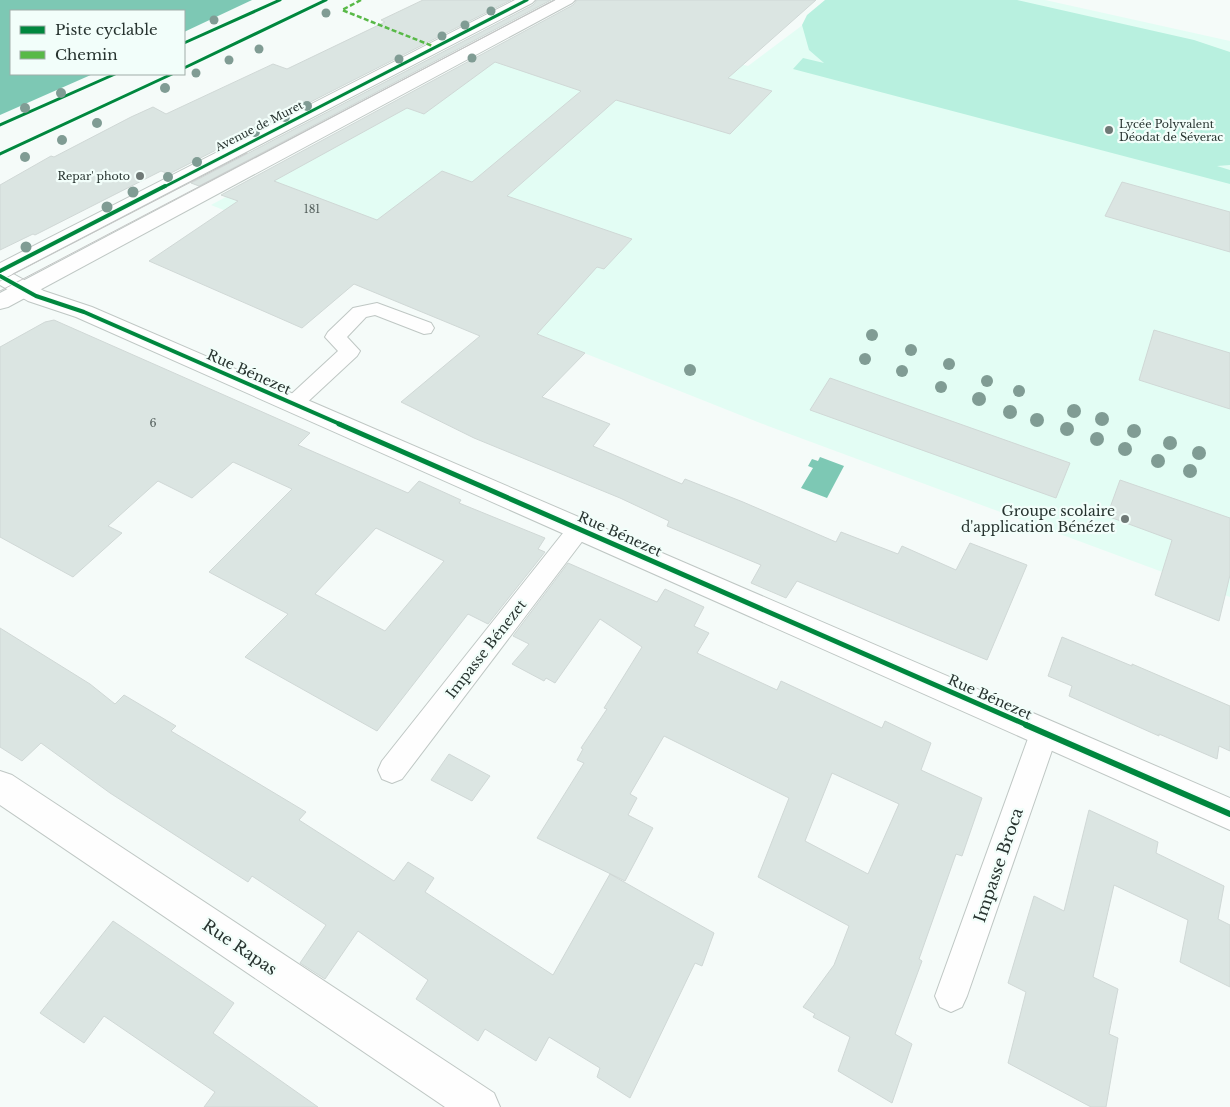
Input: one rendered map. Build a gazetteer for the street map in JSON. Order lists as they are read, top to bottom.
{
  "streets": {
    "main road": ["Avenue de Muret", "Rue Bénezet", "Rue Rapas"],
    "lane": ["Impasse Bénezet", "Impasse Broca"]
  },
  "crossings": [
    ["Rue Bénezet", "Impasse Bénezet"],
    ["Rue Bénezet", "Impasse Broca"]
  ],
  "places": ["Lycée Polyvalent Déodat de Séverac", "Repar' photo", "Groupe scolaire d'application Bénézet"],
  "house_numbers": ["181", "6"],
  "legend": ["Piste cyclable", "Chemin"]
}
